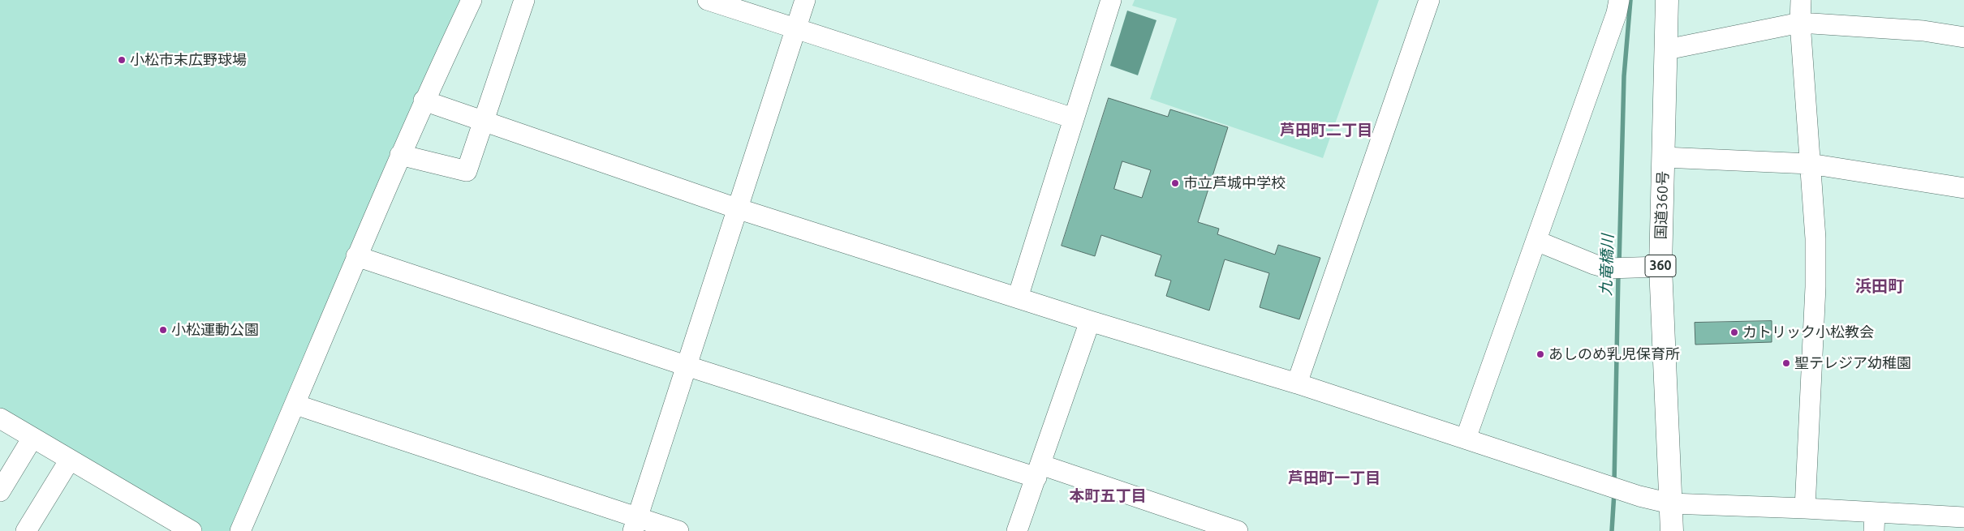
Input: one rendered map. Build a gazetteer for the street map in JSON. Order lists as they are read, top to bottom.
{
  "streets": {
    "highway": ["国道360号", "360"]
  },
  "districts": [
    "芦田町二丁目",
    "浜田町",
    "芦田町一丁目",
    "本町五丁目"
  ],
  "water": ["九竜橋川"],
  "places": [
    "小松市末広野球場",
    "市立芦城中学校",
    "小松運動公園",
    "カトリック小松教会",
    "あしのめ乳児保育所",
    "聖テレジア幼稚園"
  ]
}
